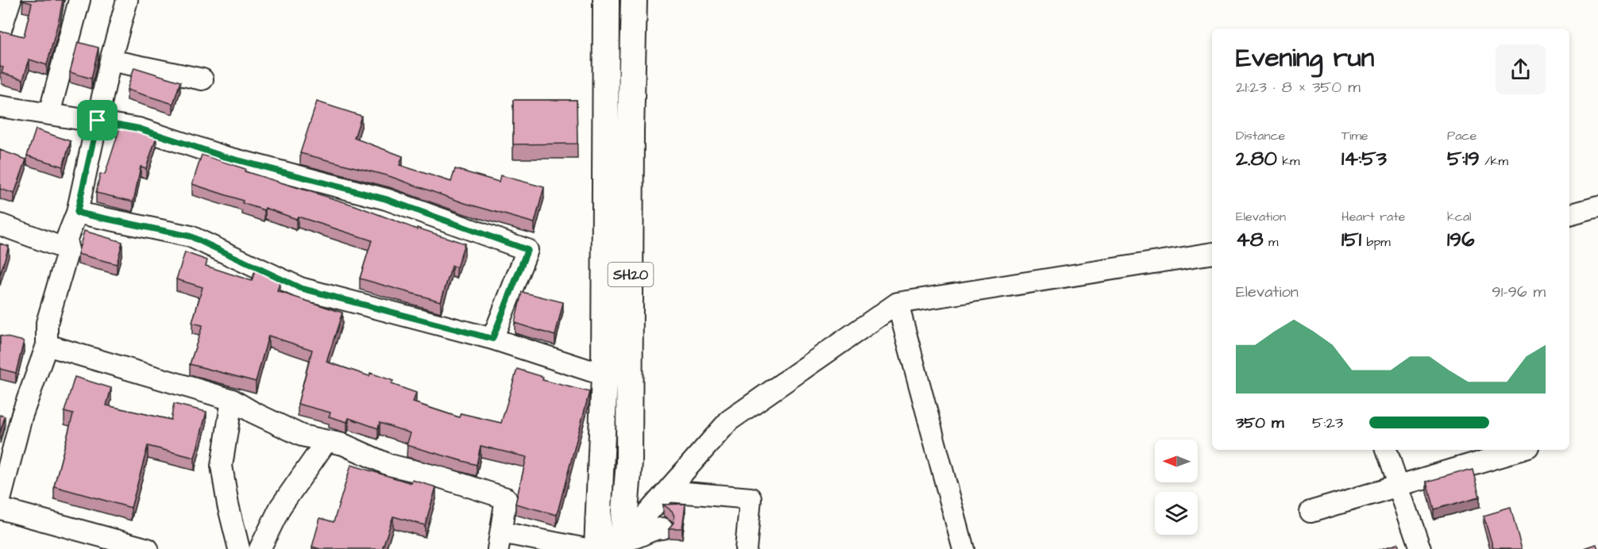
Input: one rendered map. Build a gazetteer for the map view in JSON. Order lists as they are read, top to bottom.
{
  "streets": {
    "main road": ["SH20"]
  },
  "north": "left",
  "page": {
    "heading": ["Evening run", "21:23 · 8 × 350 m"],
    "stats": [
      ["Distance", "2.80 km"],
      ["Time", "14:53"],
      ["Pace", "5:19 /km"],
      ["Elevation", "48 m"],
      ["Heart rate", "151 bpm"],
      ["kcal", "196"]
    ],
    "chart": ["Elevation", "91–96 m"],
    "list": [
      {
        "name": "350 m",
        "note": "5:23"
      }
    ]
  }
}
